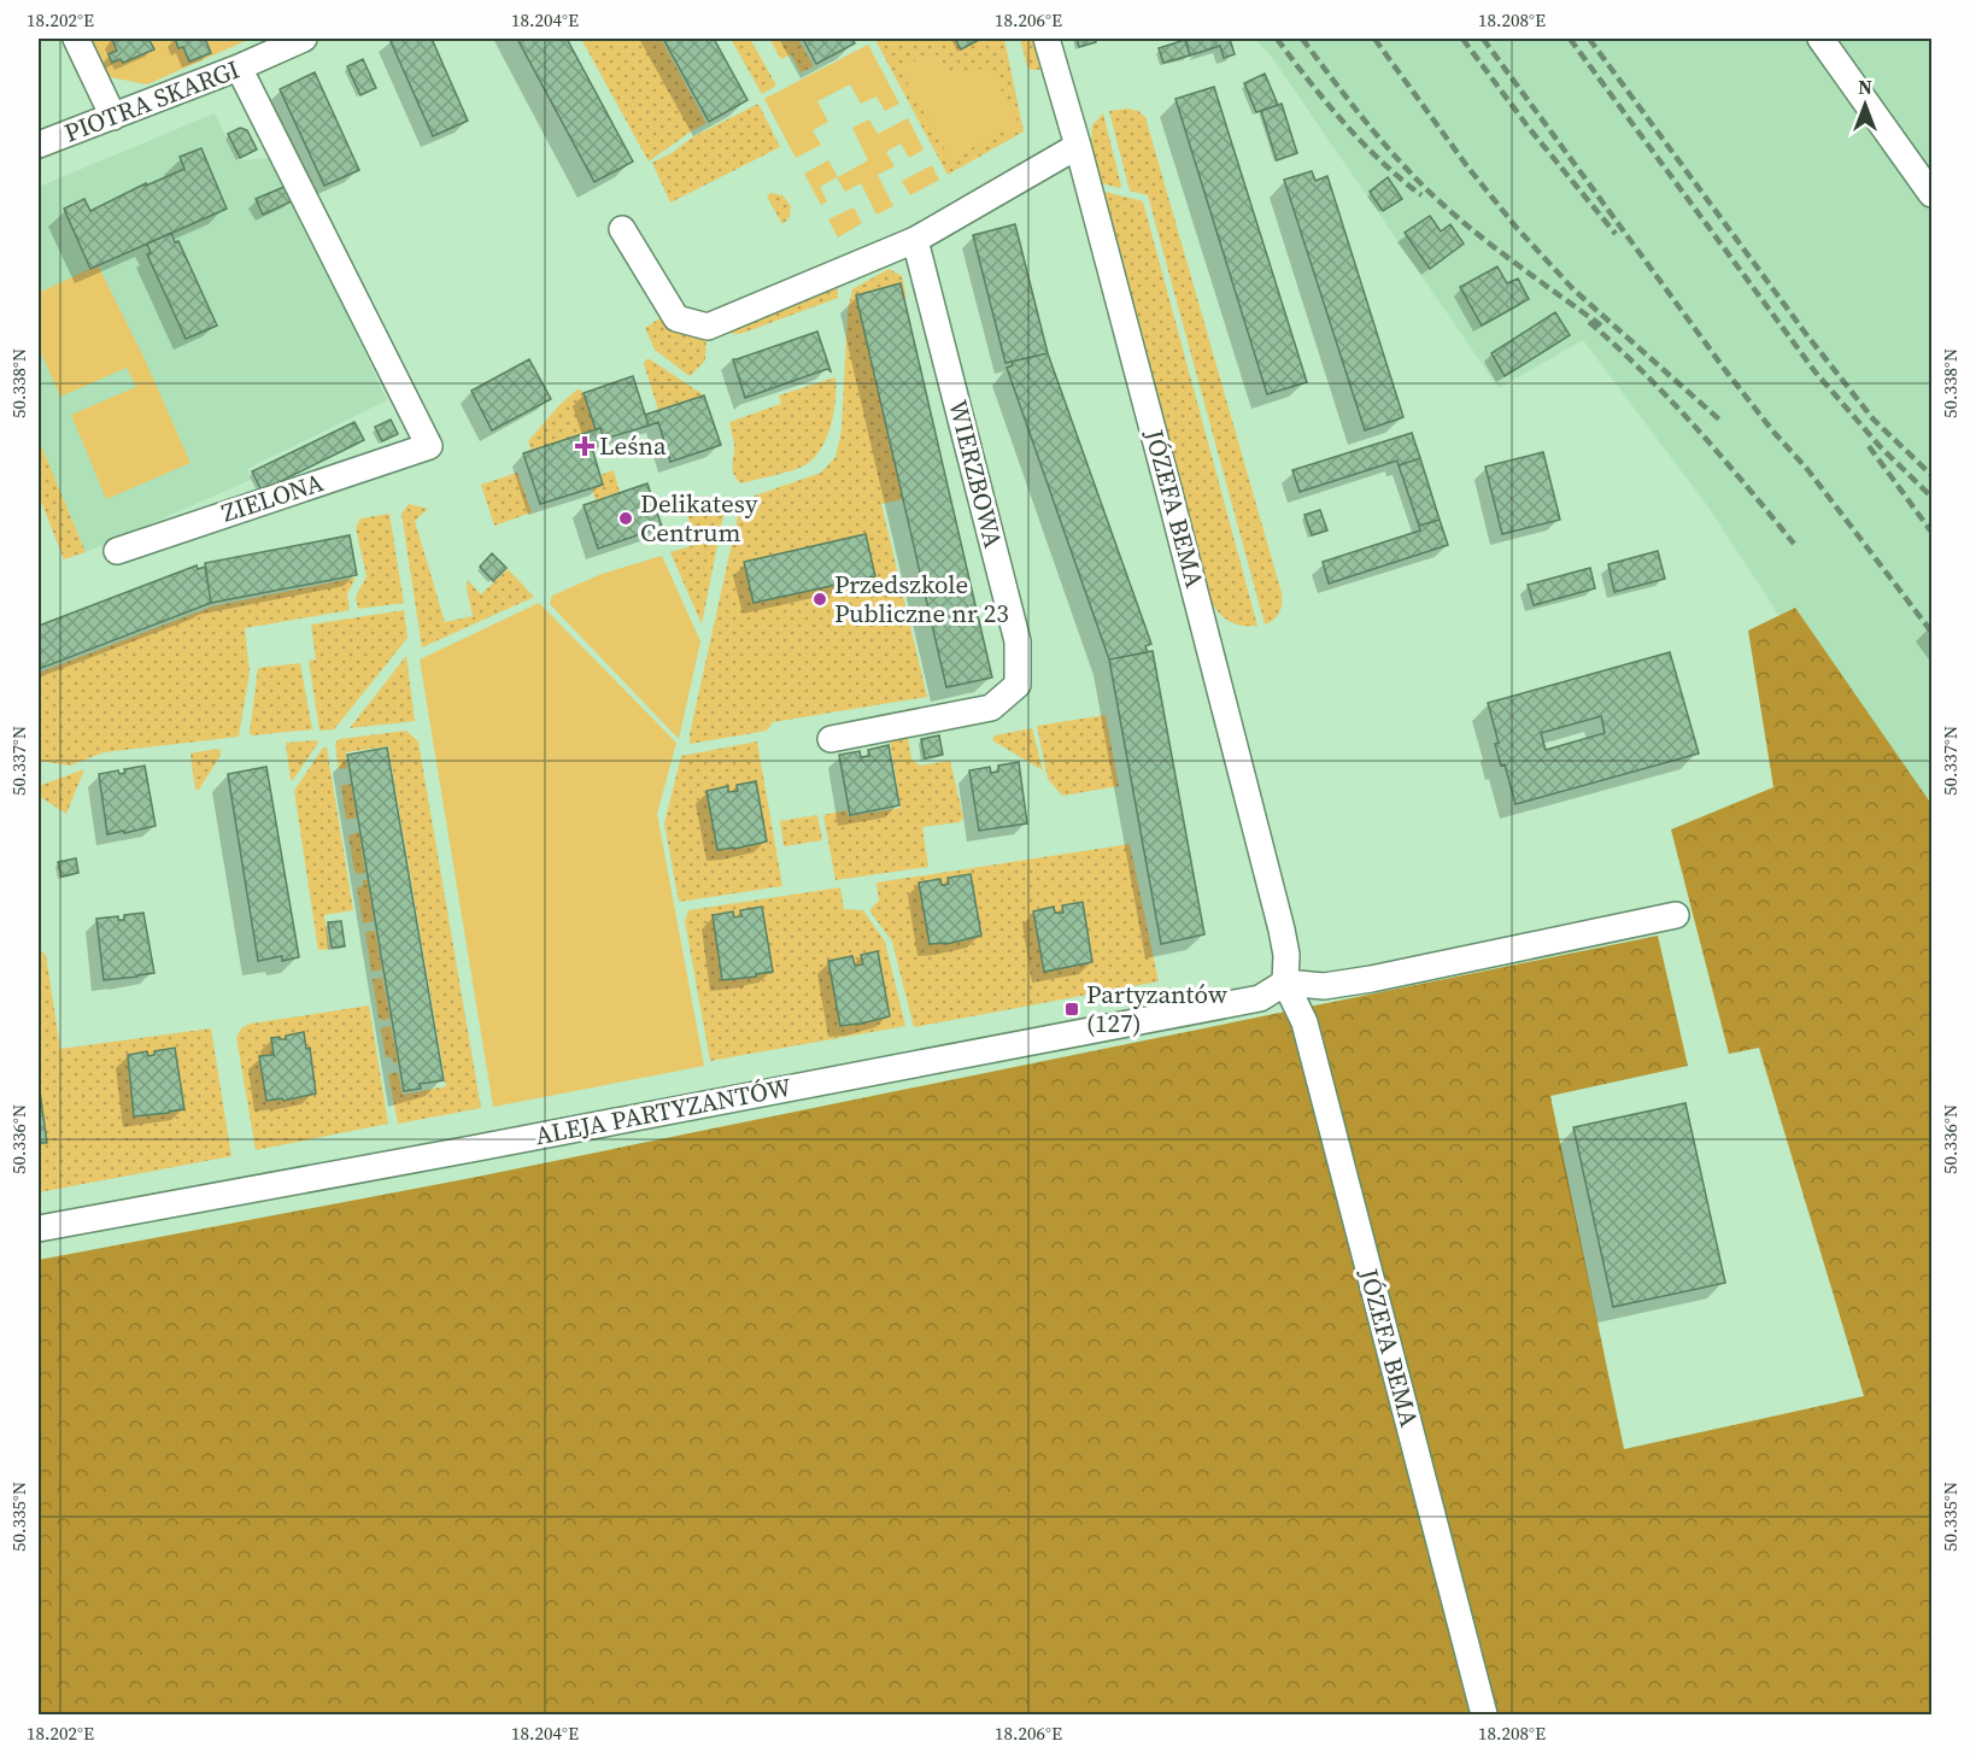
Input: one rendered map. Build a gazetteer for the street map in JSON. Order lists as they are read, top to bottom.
{
  "streets": {
    "street": [
      "PIOTRA SKARGI",
      "WIERZBOWA",
      "ZIELONA",
      "JÓZEFA BEMA",
      "ALEJA PARTYZANTÓW"
    ]
  },
  "crossings": [
    ["PIOTRA SKARGI", "ZIELONA"],
    ["JÓZEFA BEMA", "ALEJA PARTYZANTÓW"]
  ],
  "places": {
    "health": ["Leśna"],
    "other": ["Delikatesy Centrum", "Przedszkole Publiczne nr 23"],
    "transit": ["Partyzantów (127)"]
  },
  "north": "top",
  "coordinates": [
    "18.202°E",
    "18.204°E",
    "18.206°E",
    "18.208°E",
    "50.338°N",
    "50.337°N",
    "50.336°N",
    "50.335°N"
  ]
}
